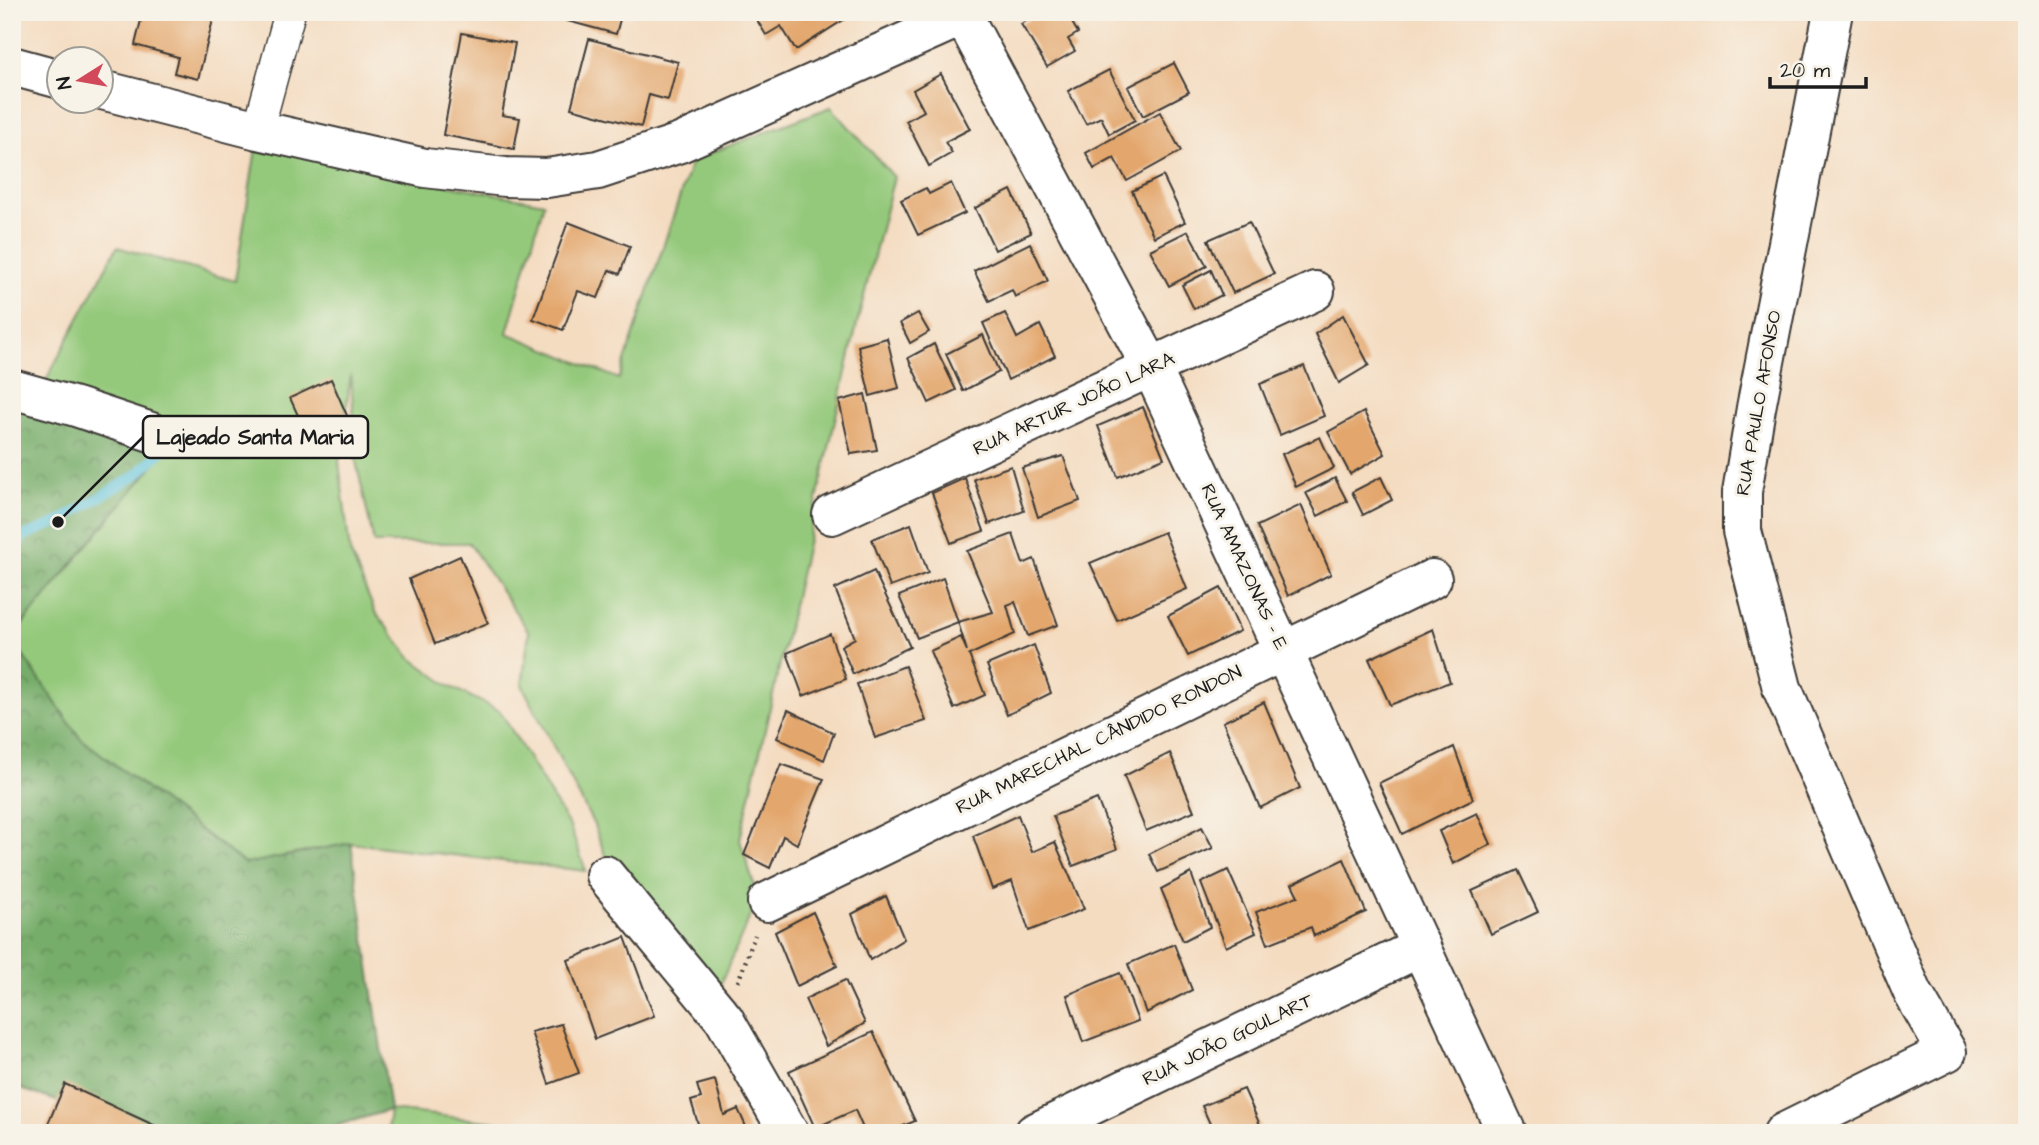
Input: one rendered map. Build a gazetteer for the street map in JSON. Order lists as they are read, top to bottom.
{
  "streets": {
    "street": [
      "RUA PAULO AFONSO",
      "RUA ARTUR JOÃO LARA",
      "RUA AMAZONAS - E",
      "RUA MARECHAL CÂNDIDO RONDON",
      "RUA JOÃO GOULART"
    ]
  },
  "crossings": [
    ["RUA ARTUR JOÃO LARA", "RUA AMAZONAS - E"],
    ["RUA AMAZONAS - E", "RUA MARECHAL CÂNDIDO RONDON"],
    ["RUA AMAZONAS - E", "RUA JOÃO GOULART"]
  ],
  "places": ["Lajeado Santa Maria"],
  "scale_bar": "20 m",
  "north": "left"
}
